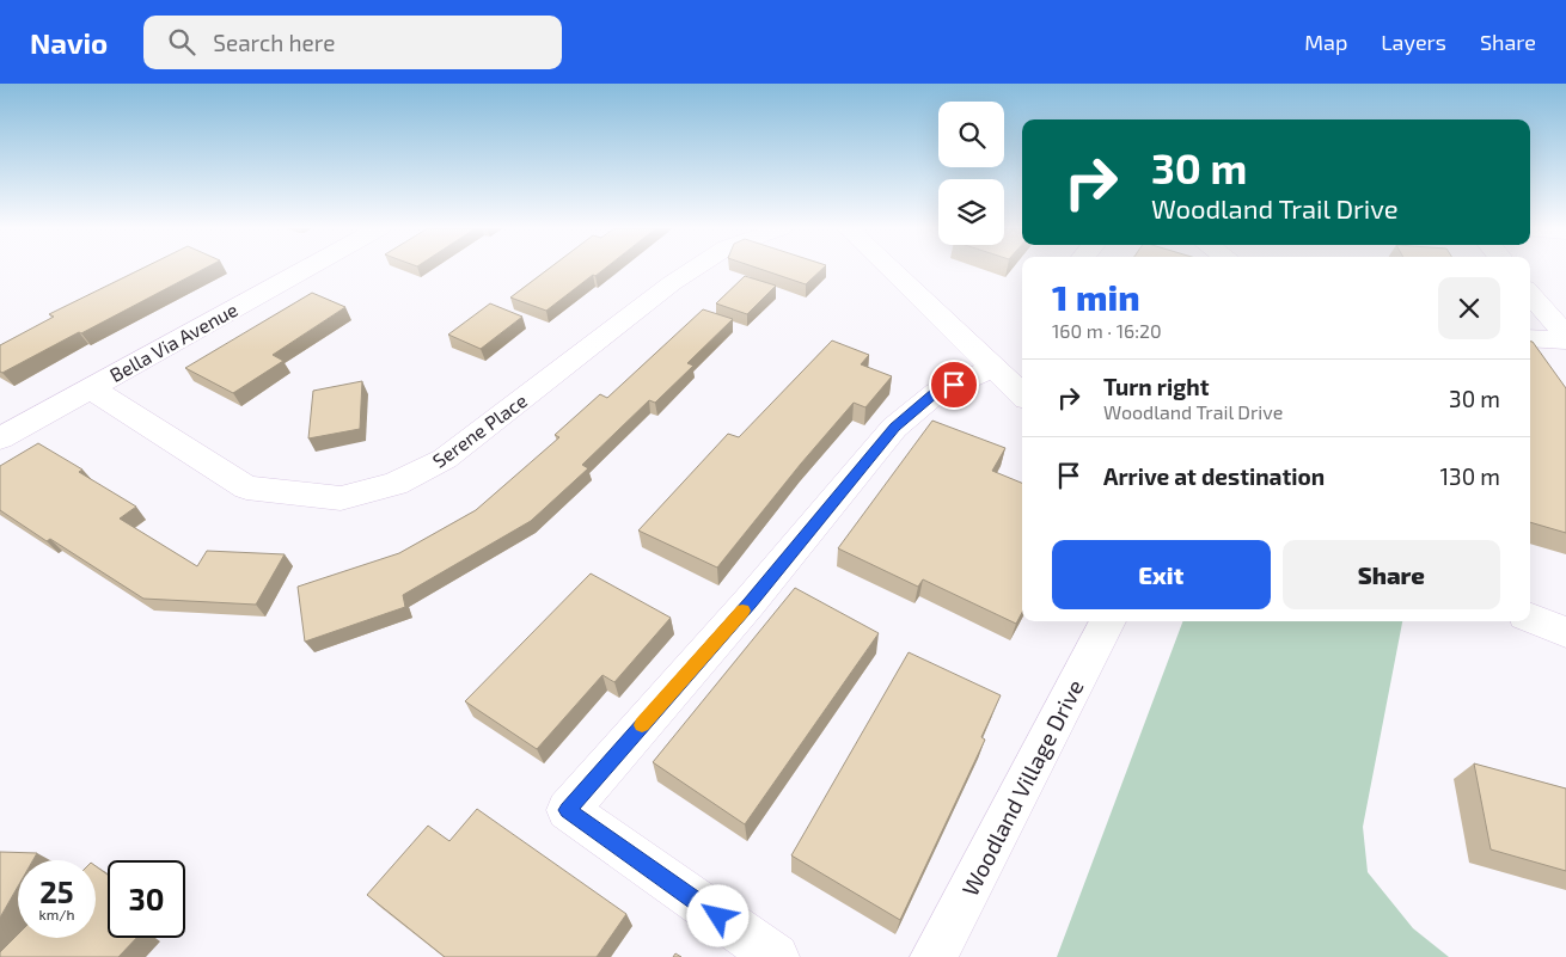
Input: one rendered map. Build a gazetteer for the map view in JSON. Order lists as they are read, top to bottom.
{
  "streets": {
    "street": ["Bella Via Avenue", "Serene Place", "Woodland Village Drive"]
  },
  "crossings": [
    ["Bella Via Avenue", "Serene Place"]
  ],
  "page": {
    "header": "Navio",
    "search": "Search here",
    "nav": ["Map", "Layers", "Share"],
    "turn": ["30 m", "Woodland Trail Drive"],
    "heading": ["1 min", "160 m · 16:20"],
    "list": [
      {
        "name": "Turn right",
        "note": "Woodland Trail Drive",
        "value": "30 m"
      },
      {
        "name": "Arrive at destination",
        "value": "130 m"
      }
    ],
    "buttons": ["Exit", "Share"],
    "speed": "25 km/h",
    "limit": "30"
  }
}
